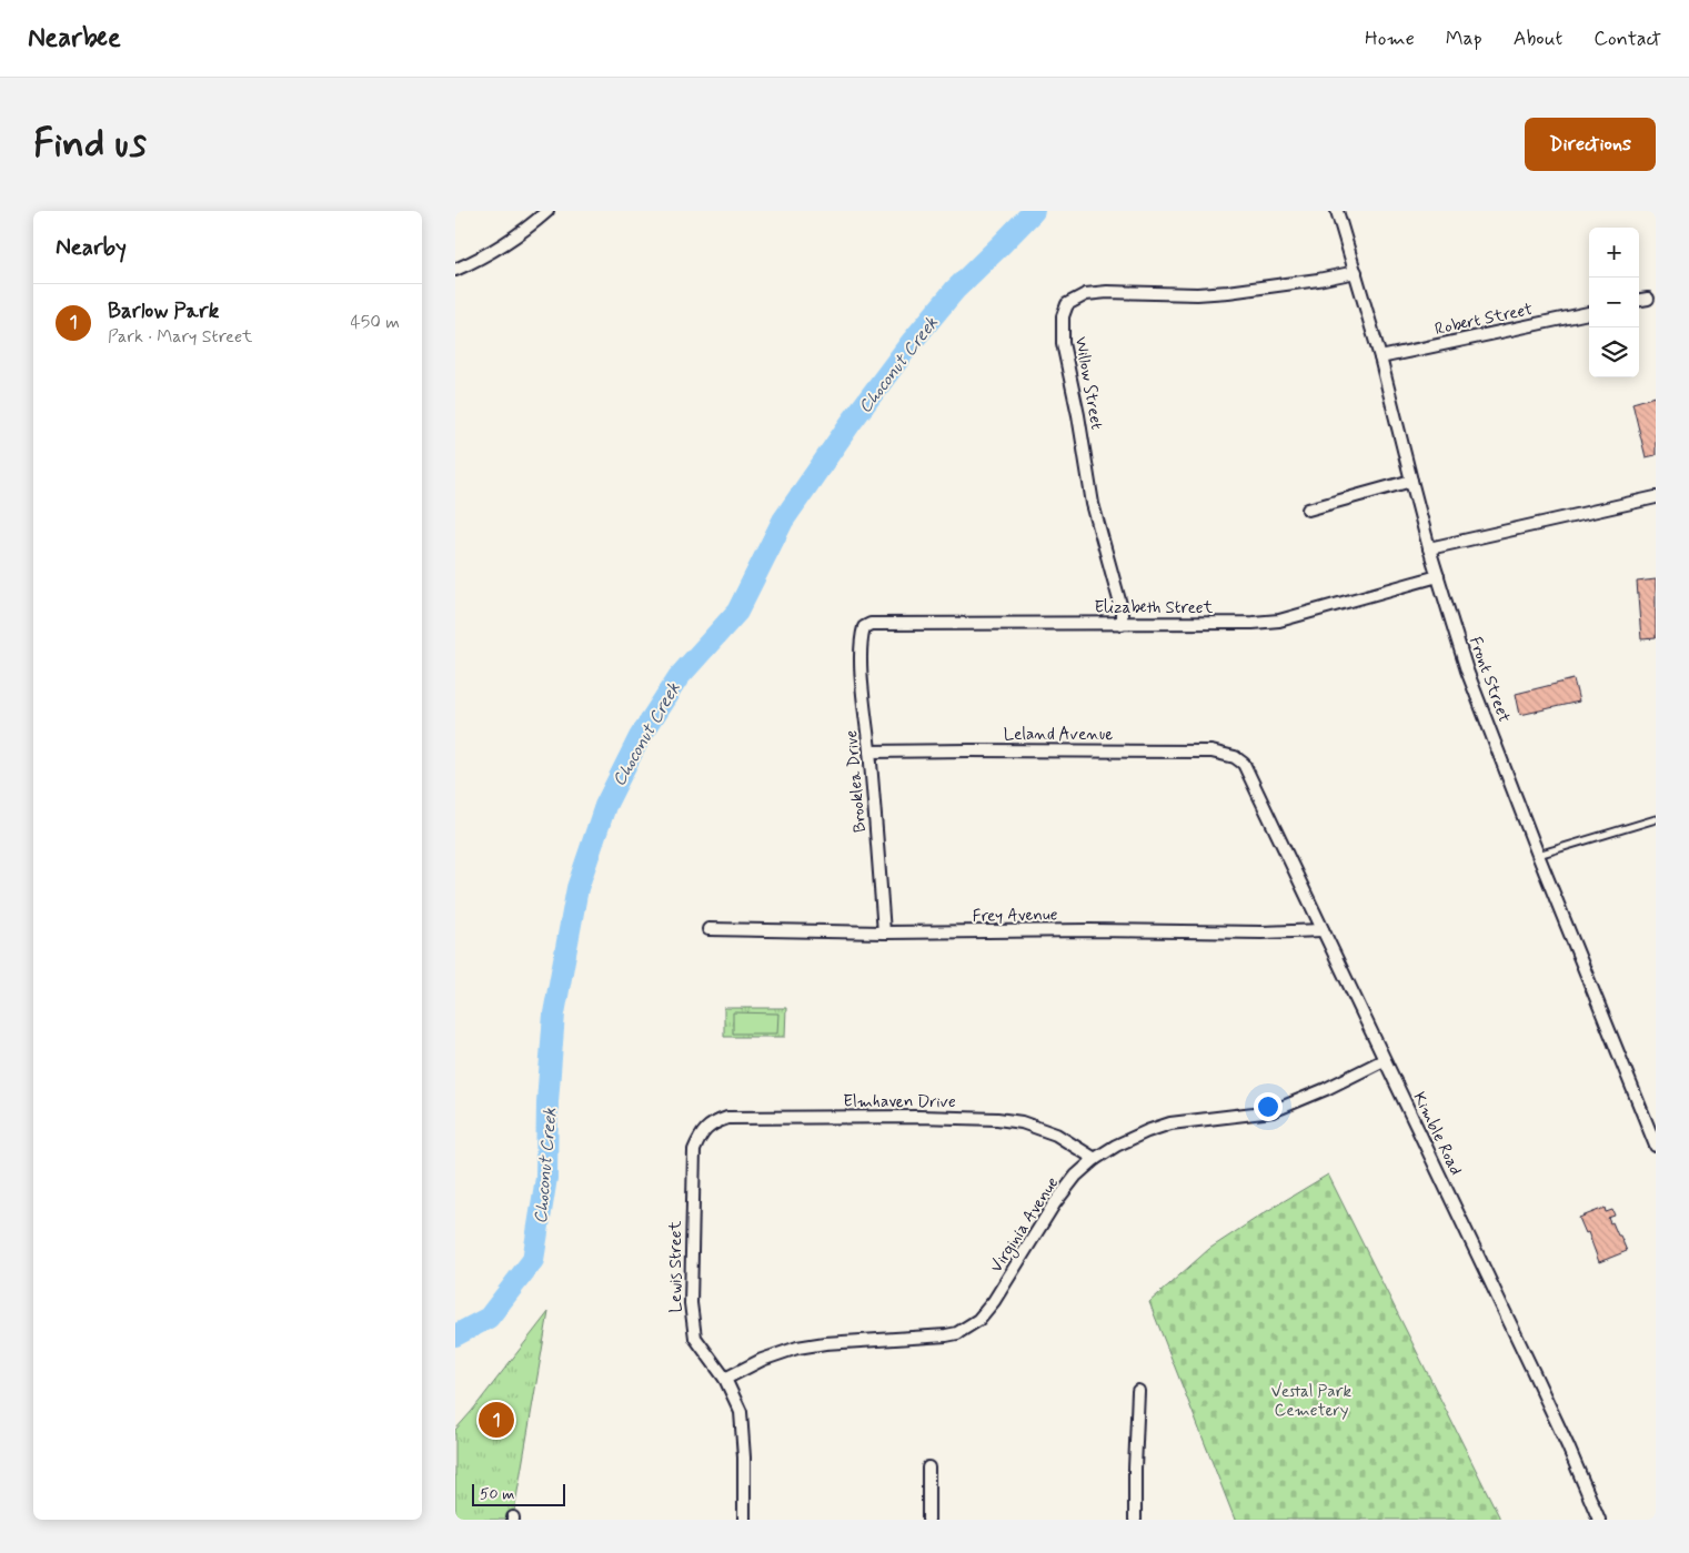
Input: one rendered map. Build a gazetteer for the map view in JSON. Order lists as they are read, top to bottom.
{
  "streets": {
    "street": [
      "Robert Street",
      "Willow Street",
      "Elizabeth Street",
      "Front Street",
      "Leland Avenue",
      "Brooklea Drive",
      "Frey Avenue",
      "Elmhaven Drive",
      "Kimble Road",
      "Virginia Avenue",
      "Lewis Street"
    ]
  },
  "crossings": [
    ["Robert Street", "Front Street"],
    ["Willow Street", "Elizabeth Street"],
    ["Willow Street", "Front Street"],
    ["Elizabeth Street", "Front Street"],
    ["Elizabeth Street", "Brooklea Drive"],
    ["Leland Avenue", "Brooklea Drive"],
    ["Leland Avenue", "Kimble Road"],
    ["Brooklea Drive", "Frey Avenue"],
    ["Frey Avenue", "Kimble Road"],
    ["Elmhaven Drive", "Virginia Avenue"],
    ["Elmhaven Drive", "Lewis Street"],
    ["Kimble Road", "Virginia Avenue"],
    ["Virginia Avenue", "Lewis Street"]
  ],
  "water": ["Choconut Creek"],
  "parks": ["Vestal Park Cemetery"],
  "scale_bar": "50 m",
  "page": {
    "header": "Nearbee",
    "nav": [
      "Home",
      "Map",
      "About",
      "Contact"
    ],
    "buttons": "Directions",
    "title": "Find us",
    "heading": "Nearby",
    "map_buttons": ["+", "−"],
    "list": [
      {
        "mark": "1",
        "name": "Barlow Park",
        "note": "Park · Mary Street",
        "value": "450 m"
      }
    ],
    "pins": "1",
    "scale": "50 m"
  }
}
